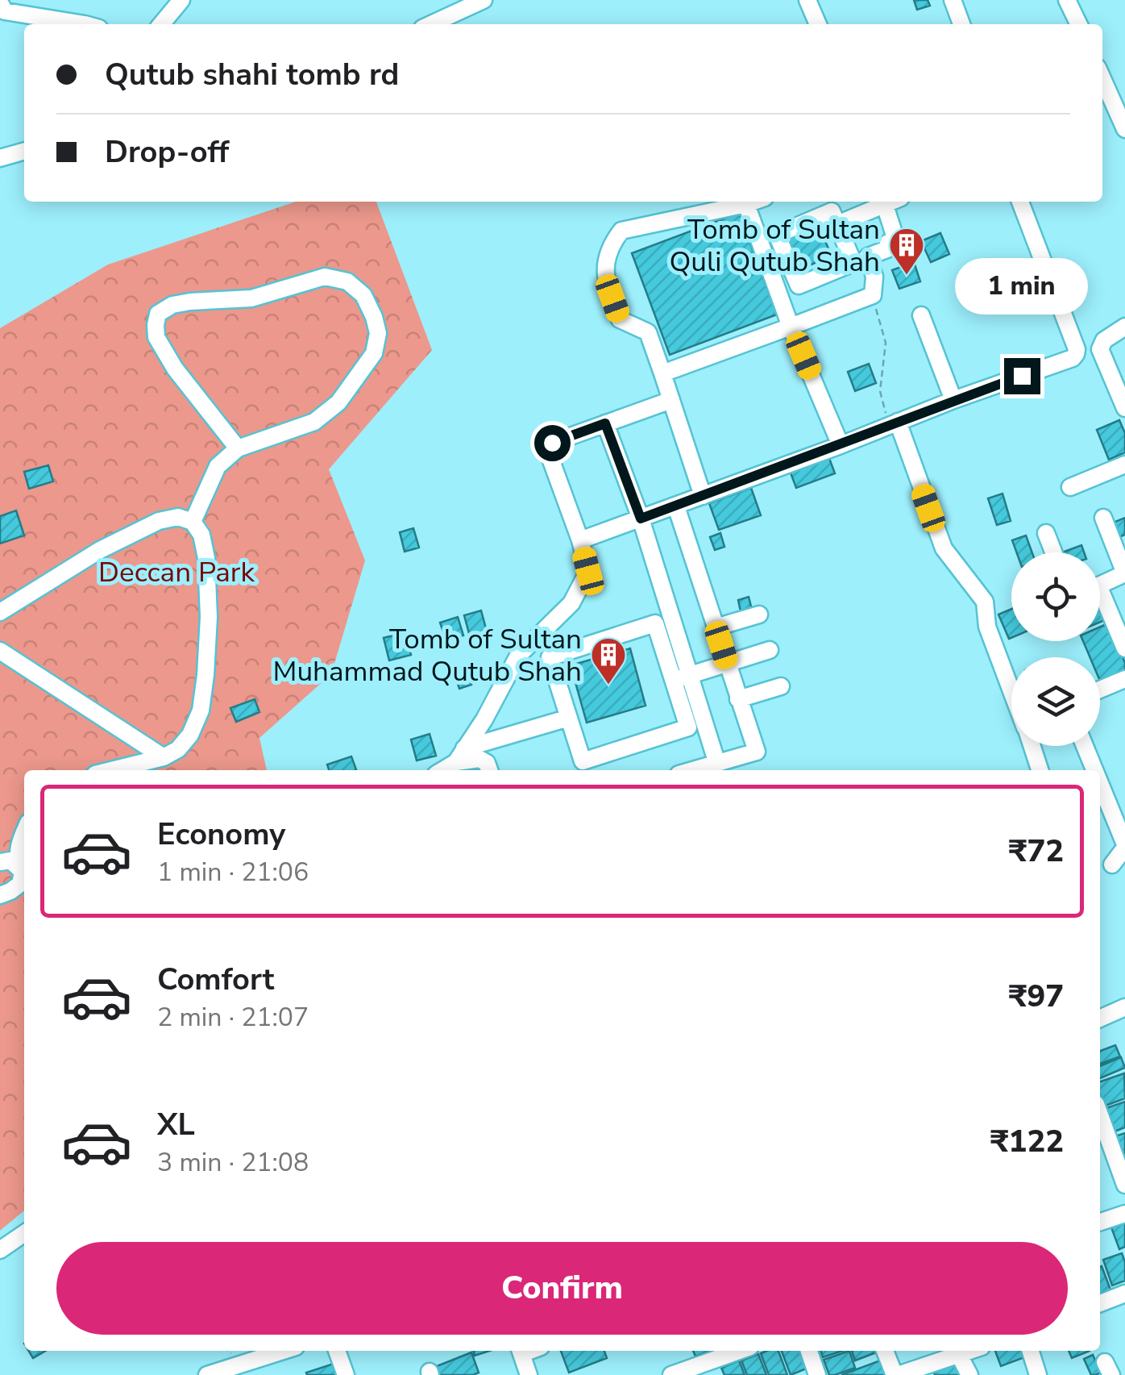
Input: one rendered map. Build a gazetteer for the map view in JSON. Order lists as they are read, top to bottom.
{
  "parks": ["Deccan Park"],
  "places": {
    "building": ["Tomb of Sultan Quli Qutub Shah", "Tomb of Sultan Muhammad Qutub Shah"]
  },
  "page": {
    "banner": ["Qutub shahi tomb rd", "Drop-off"],
    "bubble": "1 min",
    "list": [
      {
        "name": "Economy",
        "note": "1 min · 21:06",
        "value": "₹72"
      },
      {
        "name": "Comfort",
        "note": "2 min · 21:07",
        "value": "₹97"
      },
      {
        "name": "XL",
        "note": "3 min · 21:08",
        "value": "₹122"
      }
    ],
    "buttons": "Confirm"
  }
}
